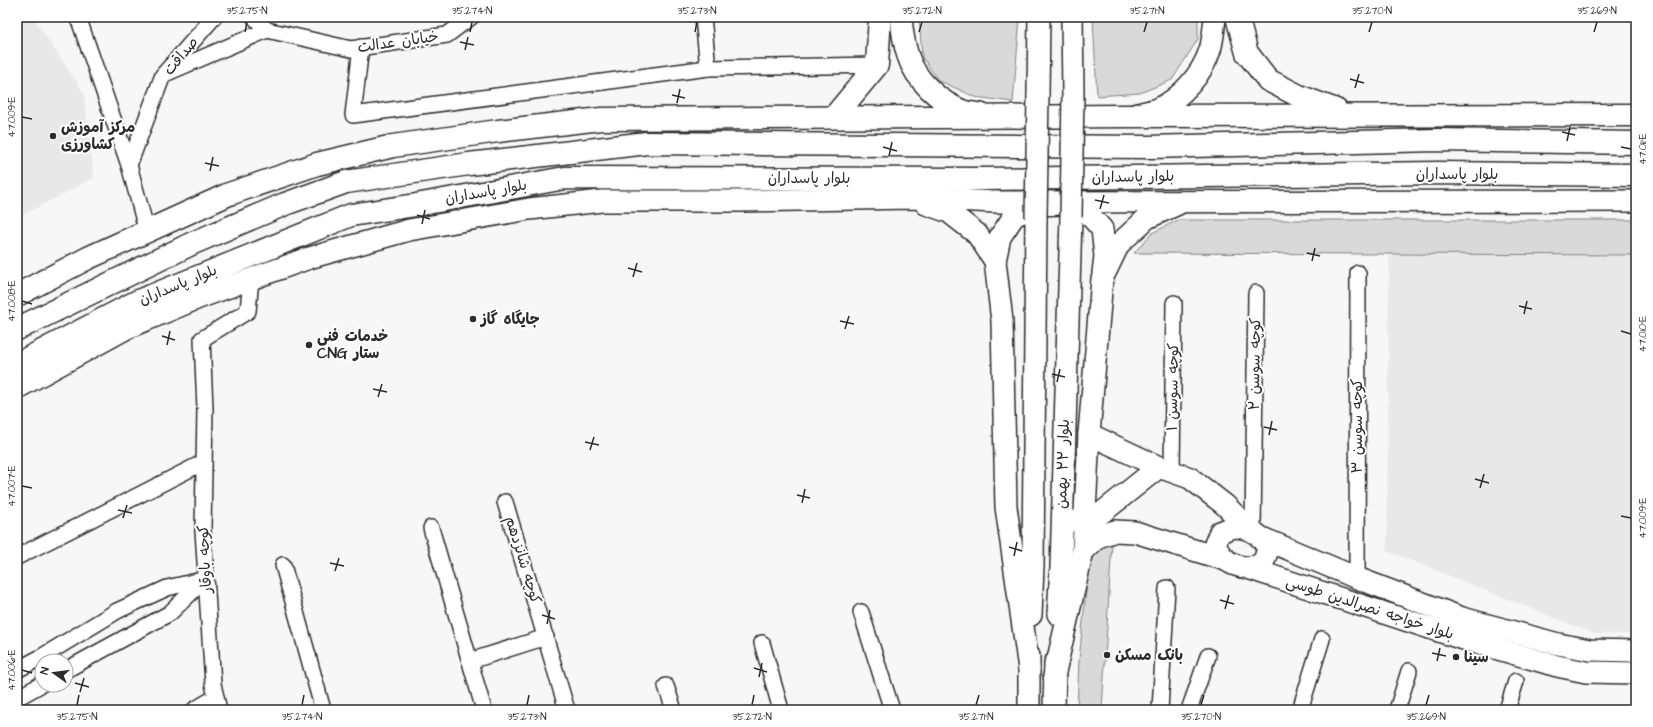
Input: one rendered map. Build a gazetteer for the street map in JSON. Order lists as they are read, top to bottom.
{
  "streets": {
    "main road": ["بلوار پاسداران", "بلوار ۲۲ بهمن", "بلوار خواجه نصرالدین طوسی"],
    "street": [
      "خیابان عدالت",
      "صداقت",
      "کوچه سوسن ۲",
      "کوچه سوسن ۱",
      "کوچه سوسن ۳",
      "کوچه باوقار",
      "کوچه شانزدهم"
    ]
  },
  "crossings": [
    ["کوچه سوسن ۲", "بلوار خواجه نصرالدین طوسی"],
    ["کوچه سوسن ۳", "بلوار خواجه نصرالدین طوسی"]
  ],
  "places": [
    "مرکز آموزش کشاورزی",
    "جایگاه گاز",
    "خدمات فنی‌ CNG ستار",
    "بانک مسکن",
    "سینا"
  ],
  "north": "left",
  "coordinates": [
    "35.275°N",
    "35.274°N",
    "35.273°N",
    "35.272°N",
    "35.271°N",
    "35.270°N",
    "35.269°N",
    "47.009°E",
    "47.011°E",
    "47.008°E",
    "47.010°E",
    "47.007°E",
    "47.006°E"
  ]
}
